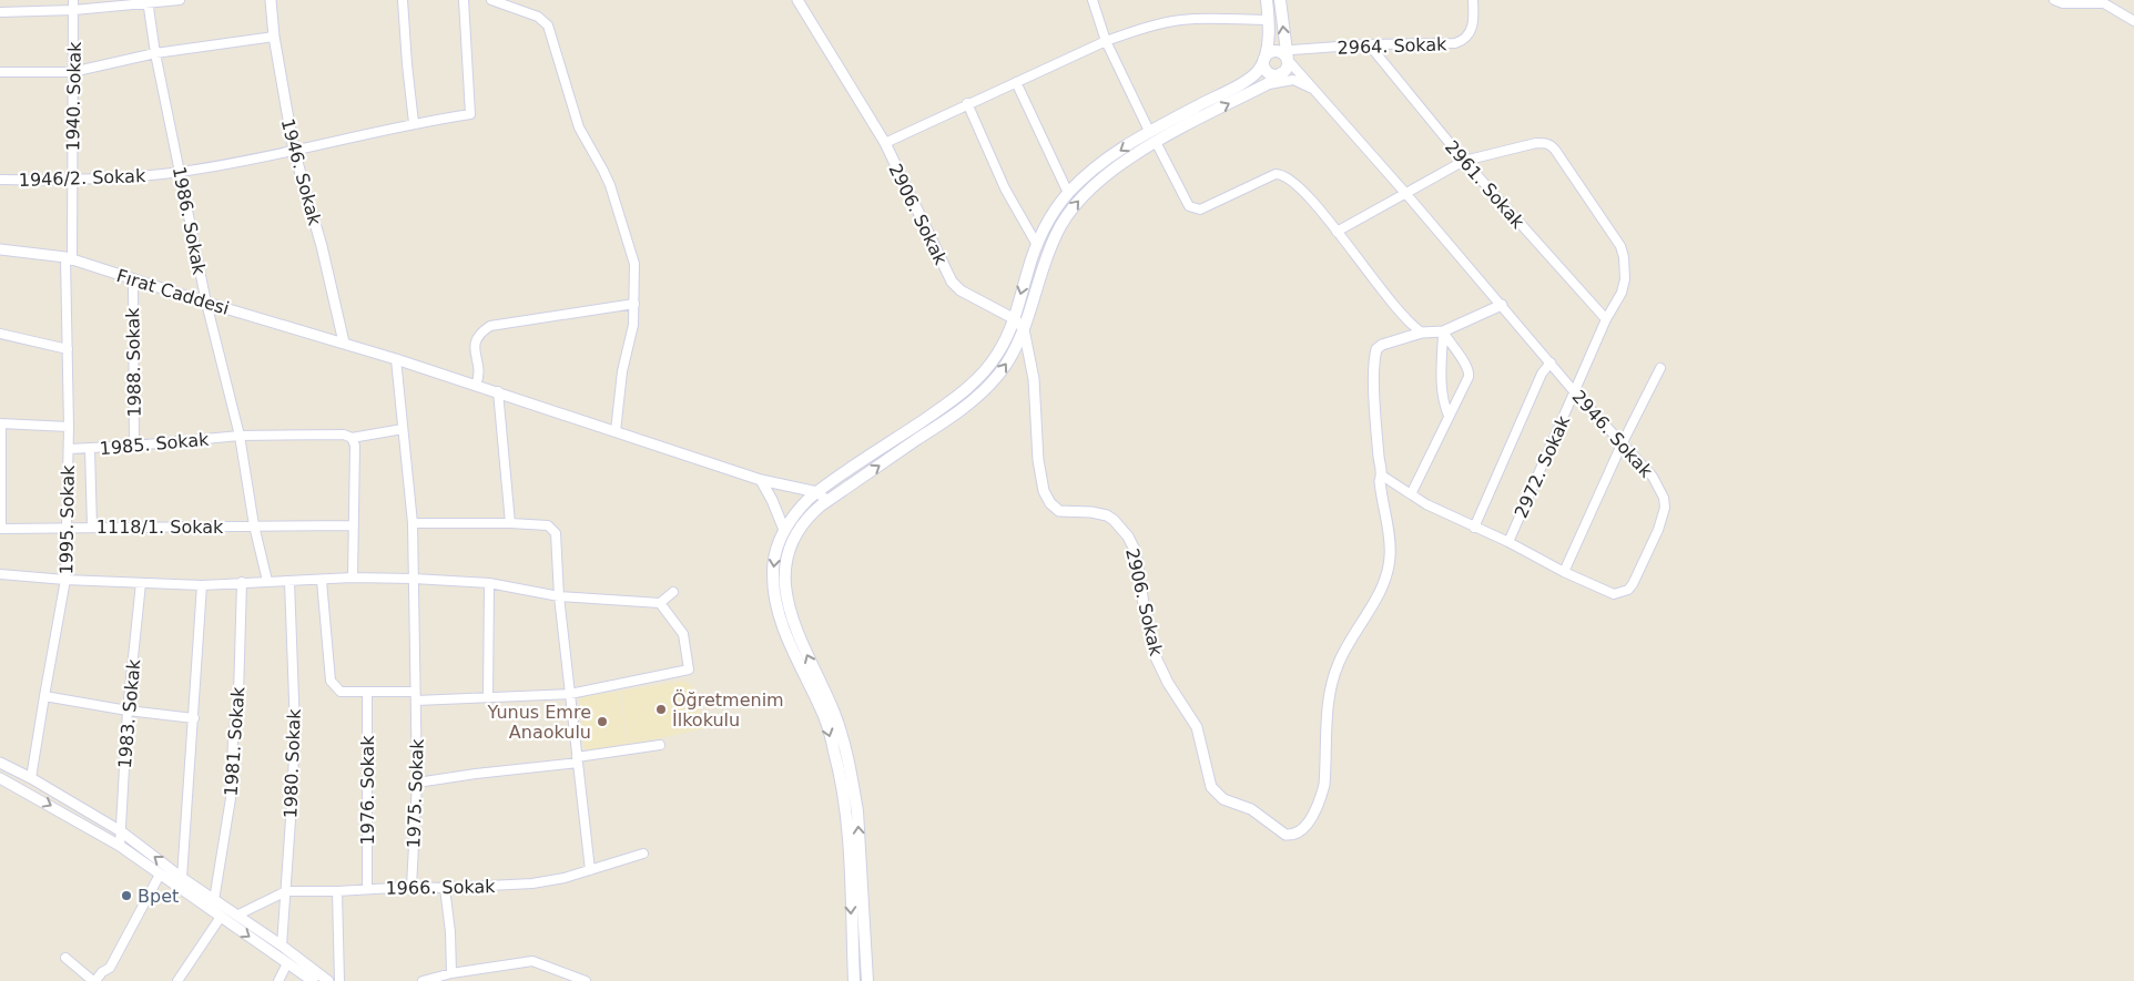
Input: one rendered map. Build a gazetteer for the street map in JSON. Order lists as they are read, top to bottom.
{
  "streets": {
    "street": [
      "2964. Sokak",
      "1940. Sokak",
      "1946. Sokak",
      "1946/2. Sokak",
      "2961. Sokak",
      "2906. Sokak",
      "1986. Sokak",
      "Fırat Caddesi",
      "1988. Sokak",
      "2946. Sokak",
      "1985. Sokak",
      "2972. Sokak",
      "1995. Sokak",
      "1118/1. Sokak",
      "1983. Sokak",
      "1981. Sokak",
      "1980. Sokak",
      "1976. Sokak",
      "1975. Sokak",
      "1966. Sokak"
    ]
  },
  "crossings": [
    ["2964. Sokak", "2961. Sokak"],
    ["2964. Sokak", "2946. Sokak"],
    ["1940. Sokak", "1946/2. Sokak"],
    ["1940. Sokak", "Fırat Caddesi"],
    ["1940. Sokak", "1995. Sokak"],
    ["1946. Sokak", "1946/2. Sokak"],
    ["1946. Sokak", "Fırat Caddesi"],
    ["1946/2. Sokak", "1986. Sokak"],
    ["2961. Sokak", "2972. Sokak"],
    ["2906. Sokak", "2946. Sokak"],
    ["1986. Sokak", "Fırat Caddesi"],
    ["1986. Sokak", "1985. Sokak"],
    ["1986. Sokak", "1118/1. Sokak"],
    ["Fırat Caddesi", "1988. Sokak"],
    ["Fırat Caddesi", "1995. Sokak"],
    ["Fırat Caddesi", "1975. Sokak"],
    ["1988. Sokak", "1985. Sokak"],
    ["2946. Sokak", "2972. Sokak"],
    ["1985. Sokak", "1995. Sokak"],
    ["1985. Sokak", "1975. Sokak"],
    ["1995. Sokak", "1118/1. Sokak"],
    ["1980. Sokak", "1966. Sokak"],
    ["1976. Sokak", "1966. Sokak"],
    ["1975. Sokak", "1966. Sokak"]
  ],
  "places": ["Öğretmenim İlkokulu", "Yunus Emre Anaokulu", "Bpet"]
}
